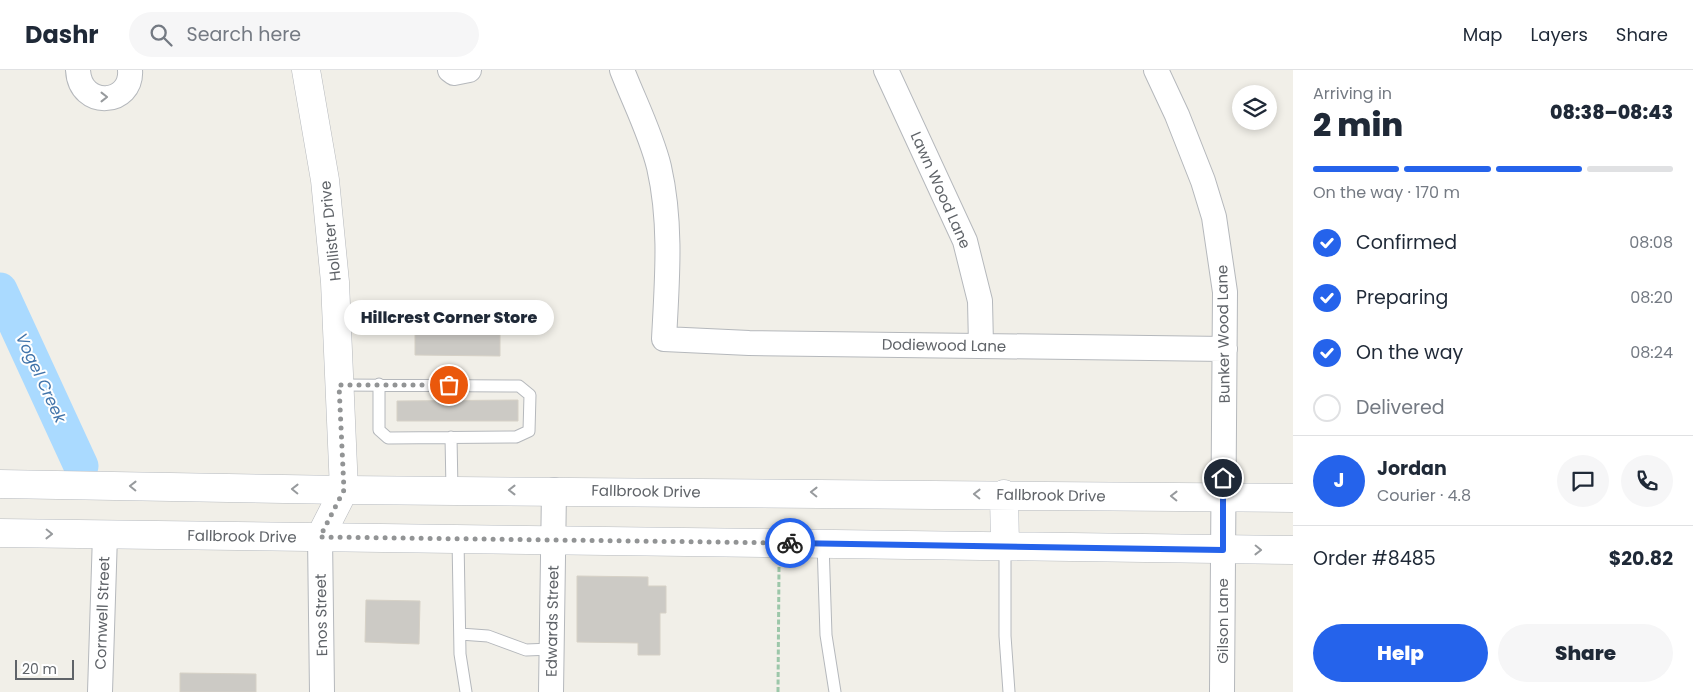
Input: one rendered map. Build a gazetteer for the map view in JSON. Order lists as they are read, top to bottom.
{
  "streets": {
    "main road": ["Hollister Drive", "Fallbrook Drive"],
    "street": [
      "Lawn Wood Lane",
      "Bunker Wood Lane",
      "Dodiewood Lane",
      "Cornwell Street",
      "Enos Street",
      "Edwards Street",
      "Gilson Lane"
    ]
  },
  "crossings": [
    ["Lawn Wood Lane", "Dodiewood Lane"],
    ["Hollister Drive", "Fallbrook Drive"],
    ["Hollister Drive", "Enos Street"],
    ["Bunker Wood Lane", "Dodiewood Lane"],
    ["Bunker Wood Lane", "Fallbrook Drive"],
    ["Bunker Wood Lane", "Gilson Lane"],
    ["Fallbrook Drive", "Cornwell Street"],
    ["Fallbrook Drive", "Enos Street"],
    ["Fallbrook Drive", "Edwards Street"],
    ["Fallbrook Drive", "Gilson Lane"]
  ],
  "water": ["Vogel Creek"],
  "places": ["Hillcrest Corner Store"],
  "scale_bar": "20 m",
  "page": {
    "header": "Dashr",
    "search": "Search here",
    "nav": ["Map", "Layers", "Share"],
    "heading": ["2 min", "Arriving in", "08:38–08:43"],
    "panel": [
      "Jordan",
      "Courier · 4.8",
      "Order #8485",
      "$20.82"
    ],
    "bar": "On the way · 170 m",
    "list": [
      ["Confirmed", "08:08"],
      ["Preparing", "08:20"],
      ["On the way", "08:24"],
      "Delivered"
    ],
    "bubble": "Hillcrest Corner Store",
    "round": "J",
    "buttons": ["Help", "Share"],
    "scale": "20 m"
  }
}
